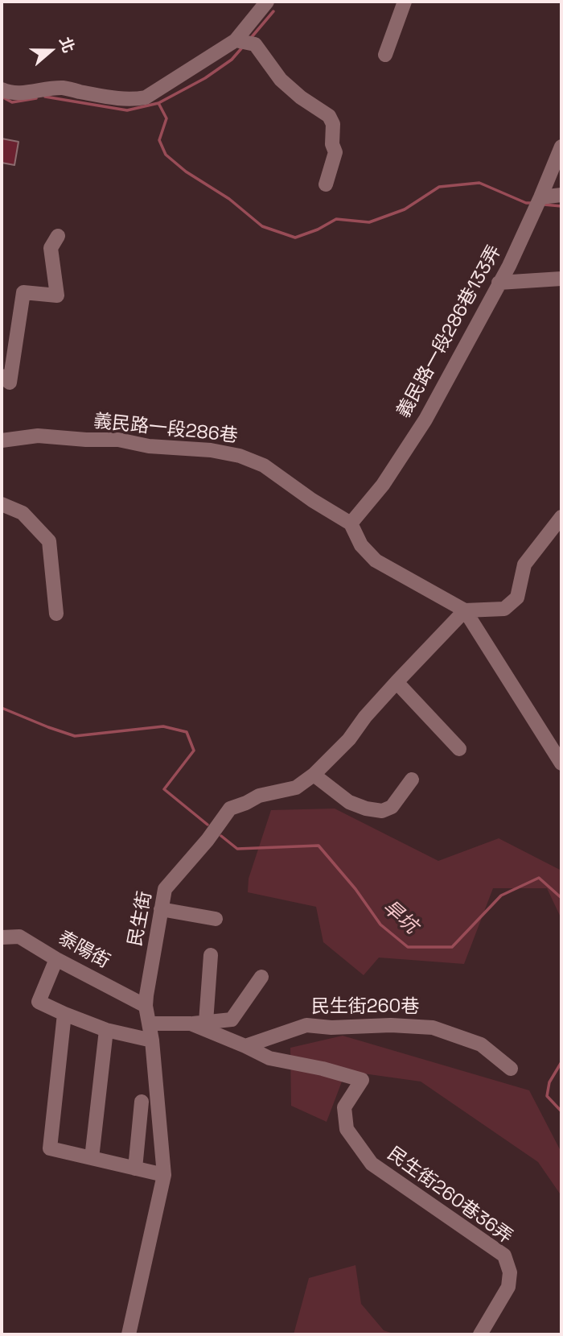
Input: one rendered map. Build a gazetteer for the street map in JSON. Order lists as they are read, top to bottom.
{
  "streets": {
    "street": [
      "義民路一段286巷133弄",
      "義民路一段286巷",
      "民生街",
      "泰陽街",
      "民生街260巷",
      "民生街260巷36弄"
    ]
  },
  "crossings": [
    ["義民路一段286巷133弄", "義民路一段286巷"],
    ["民生街", "泰陽街"],
    ["民生街260巷", "民生街260巷36弄"]
  ],
  "water": ["旱坑"],
  "north": "right"
}
